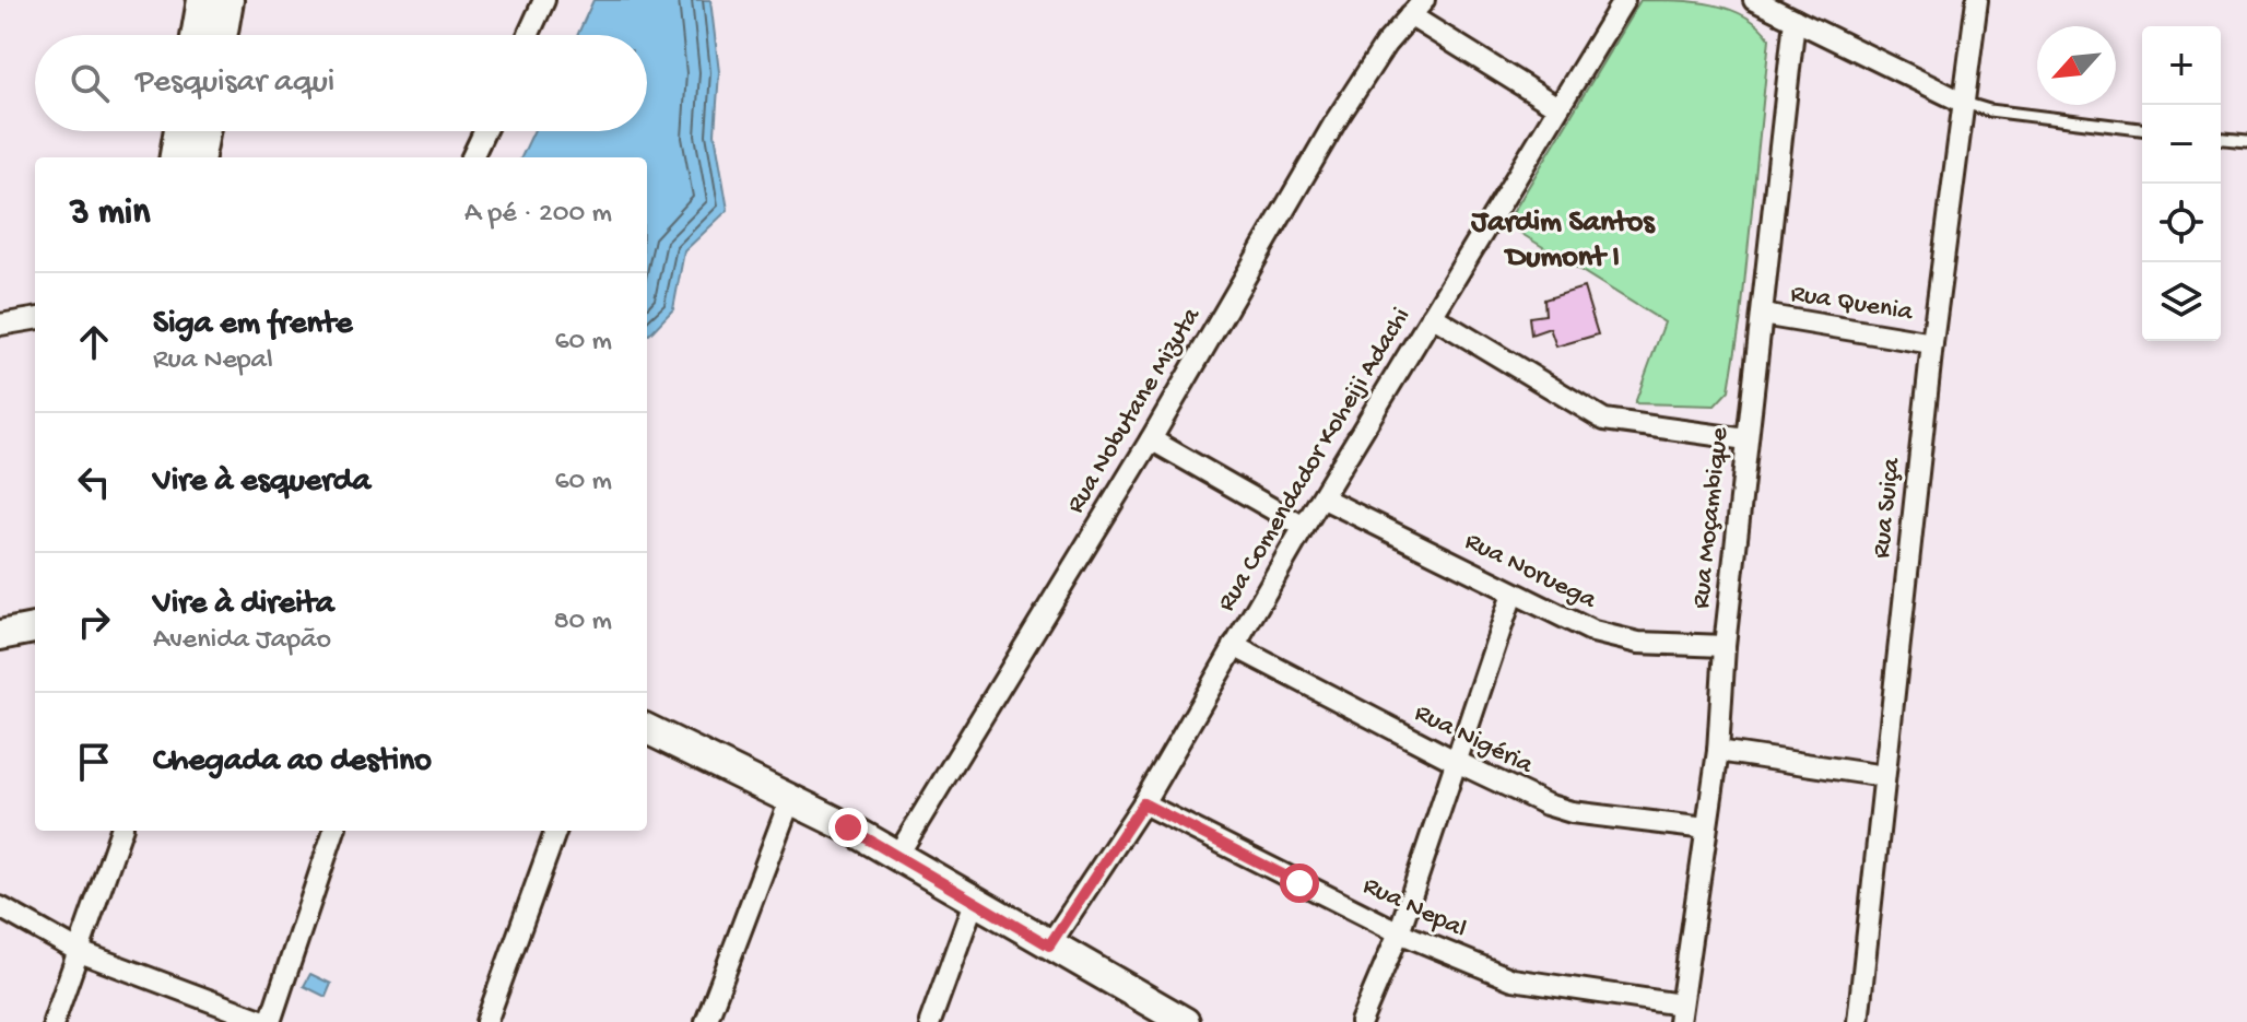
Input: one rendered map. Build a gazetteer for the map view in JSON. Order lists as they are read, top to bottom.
{
  "streets": {
    "street": [
      "Rua Quenia",
      "Rua Nobutane Mizuta",
      "Rua Comendador Koheiji Adachi",
      "Rua Suiça",
      "Rua Moçambique",
      "Rua Noruega",
      "Rua Nigéria",
      "Rua Nepal"
    ]
  },
  "crossings": [
    ["Rua Quenia", "Rua Suiça"],
    ["Rua Quenia", "Rua Moçambique"],
    ["Rua Comendador Koheiji Adachi", "Rua Noruega"],
    ["Rua Comendador Koheiji Adachi", "Rua Nigéria"],
    ["Rua Comendador Koheiji Adachi", "Rua Nepal"],
    ["Rua Moçambique", "Rua Noruega"],
    ["Rua Moçambique", "Rua Nigéria"],
    ["Rua Moçambique", "Rua Nepal"]
  ],
  "districts": ["Jardim Santos Dumont I"],
  "north": "bottom left",
  "page": {
    "map_buttons": ["+", "−"],
    "search": "Pesquisar aqui",
    "heading": ["3 min", "A pé · 200 m"],
    "list": [
      ["Siga em frente", "Rua Nepal", "60 m"],
      ["Vire à esquerda", "60 m"],
      ["Vire à direita", "Avenida Japão", "80 m"],
      "Chegada ao destino"
    ]
  }
}
